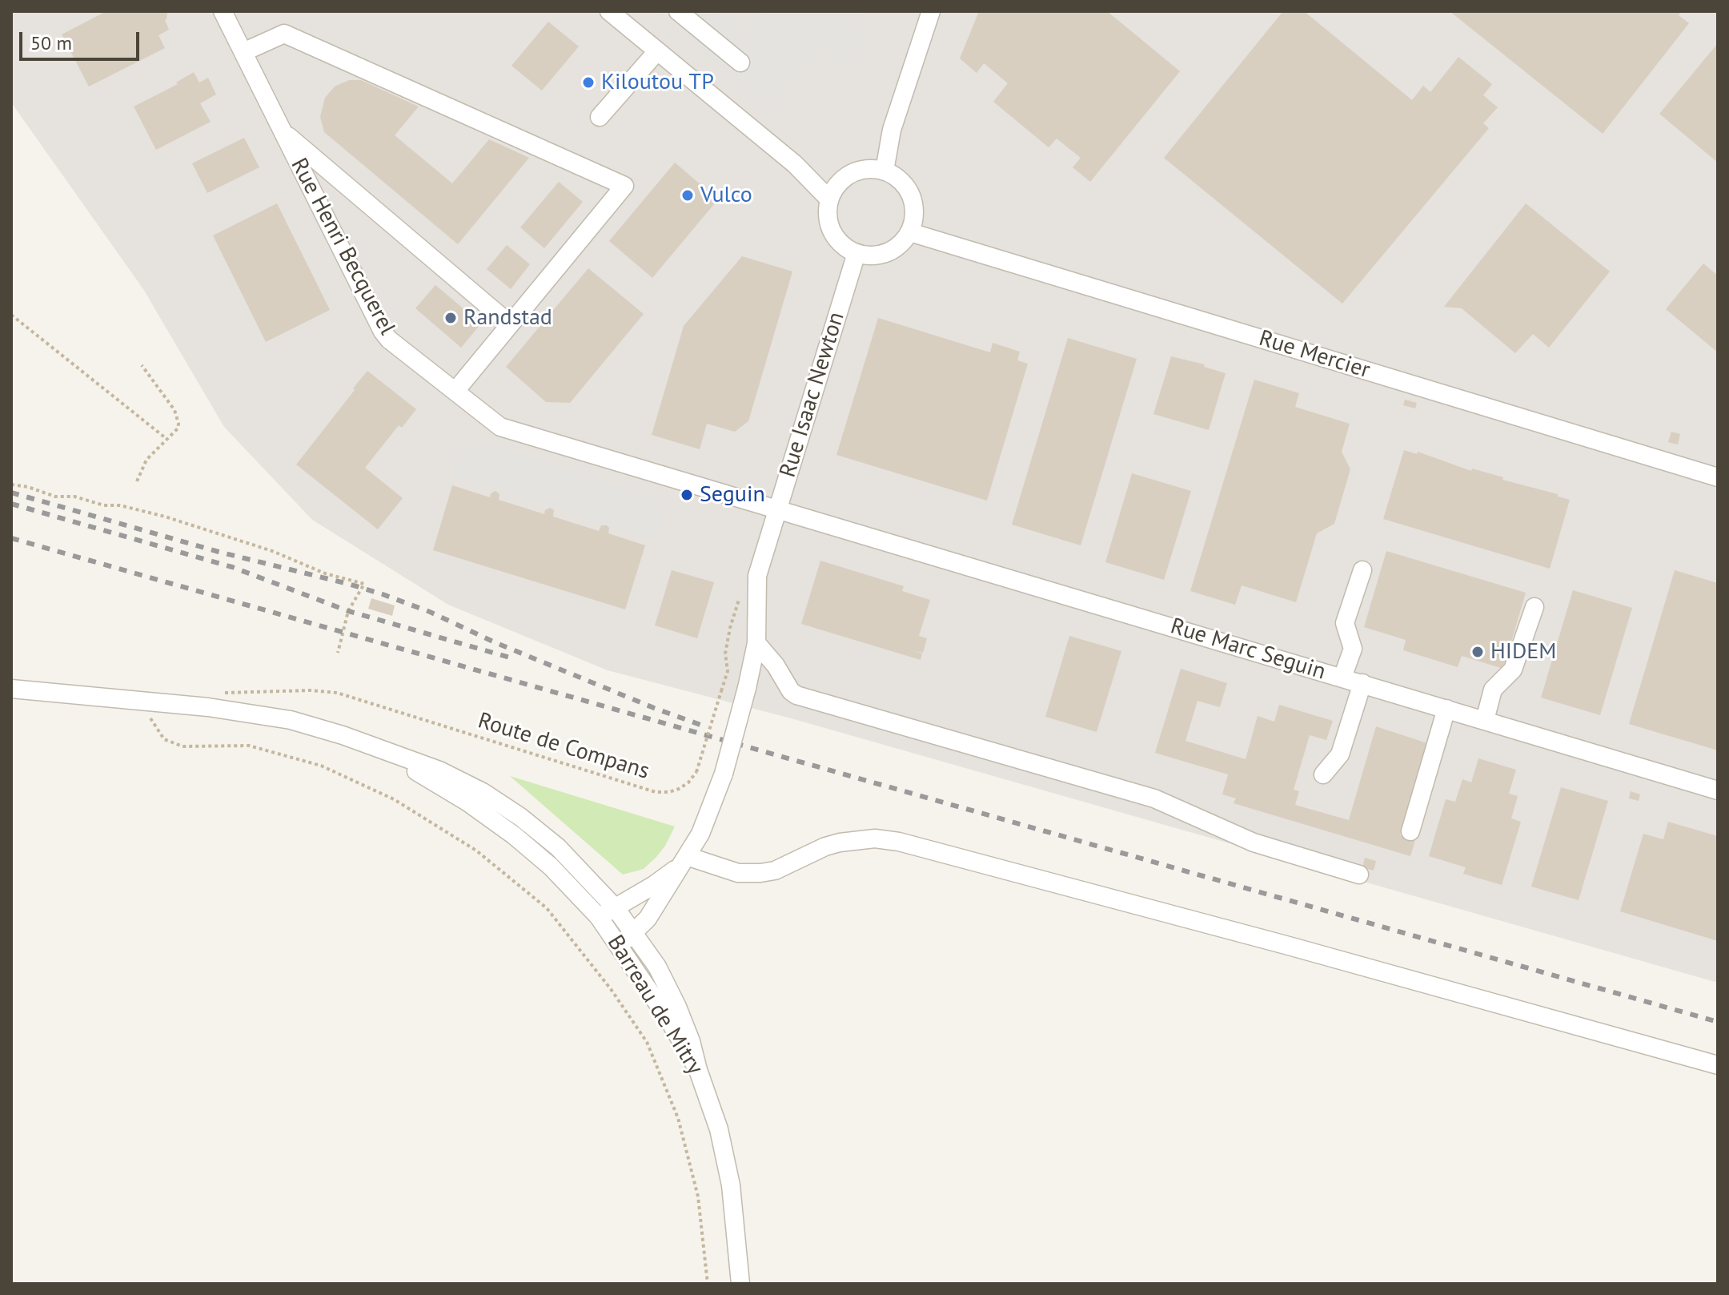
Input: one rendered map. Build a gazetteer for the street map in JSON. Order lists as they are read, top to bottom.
{
  "streets": {
    "street": [
      "Rue Henri Becquerel",
      "Rue Mercier",
      "Rue Isaac Newton",
      "Rue Marc Seguin",
      "Barreau de Mitry"
    ],
    "path": ["Route de Compans"]
  },
  "crossings": [
    ["Rue Henri Becquerel", "Rue Isaac Newton"],
    ["Rue Henri Becquerel", "Rue Marc Seguin"],
    ["Rue Mercier", "Rue Isaac Newton"],
    ["Rue Isaac Newton", "Rue Marc Seguin"],
    ["Rue Isaac Newton", "Route de Compans"],
    ["Rue Isaac Newton", "Barreau de Mitry"]
  ],
  "places": [
    "Kiloutou TP",
    "Vulco",
    "Randstad",
    "Seguin",
    "HIDEM"
  ],
  "scale_bar": "50 m"
}
